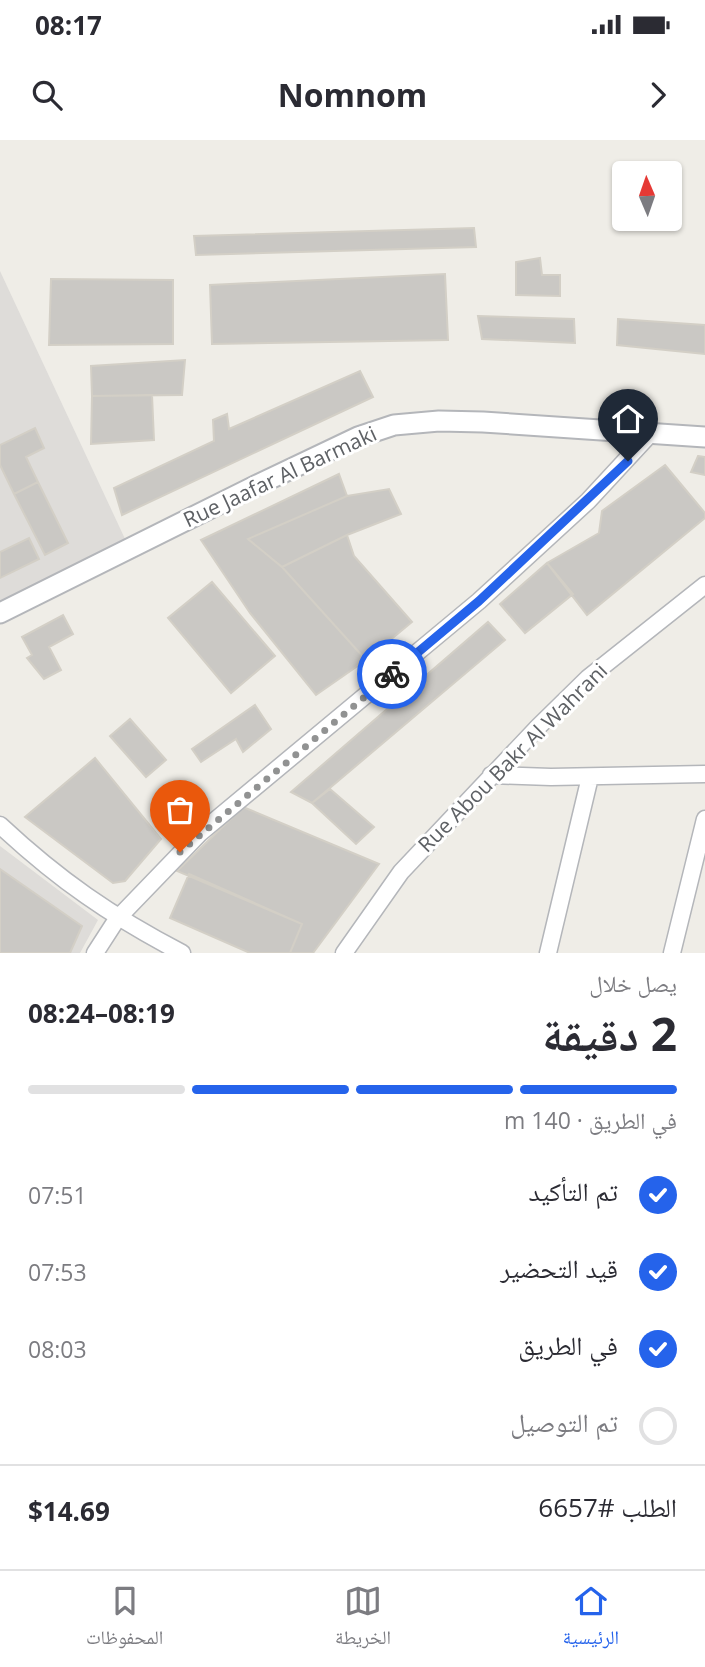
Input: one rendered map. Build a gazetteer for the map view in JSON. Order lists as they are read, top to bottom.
{
  "streets": {
    "street": ["Rue Jaafar Al Barmaki", "Rue Abou Bakr Al Wahrani"]
  },
  "north": "top",
  "page": {
    "status": "08:17",
    "header": "Nomnom",
    "heading": ["2 دقيقة", "يصل خلال", "08:19–08:24"],
    "panel": ["الطلب #6657", "$14.69"],
    "bar": "في الطريق · 140 m",
    "list": [
      ["تم التأكيد", "07:51"],
      ["قيد التحضير", "07:53"],
      ["في الطريق", "08:03"],
      "تم التوصيل"
    ],
    "tabs": ["الرئيسية", "الخريطة", "المحفوظات"]
  }
}
